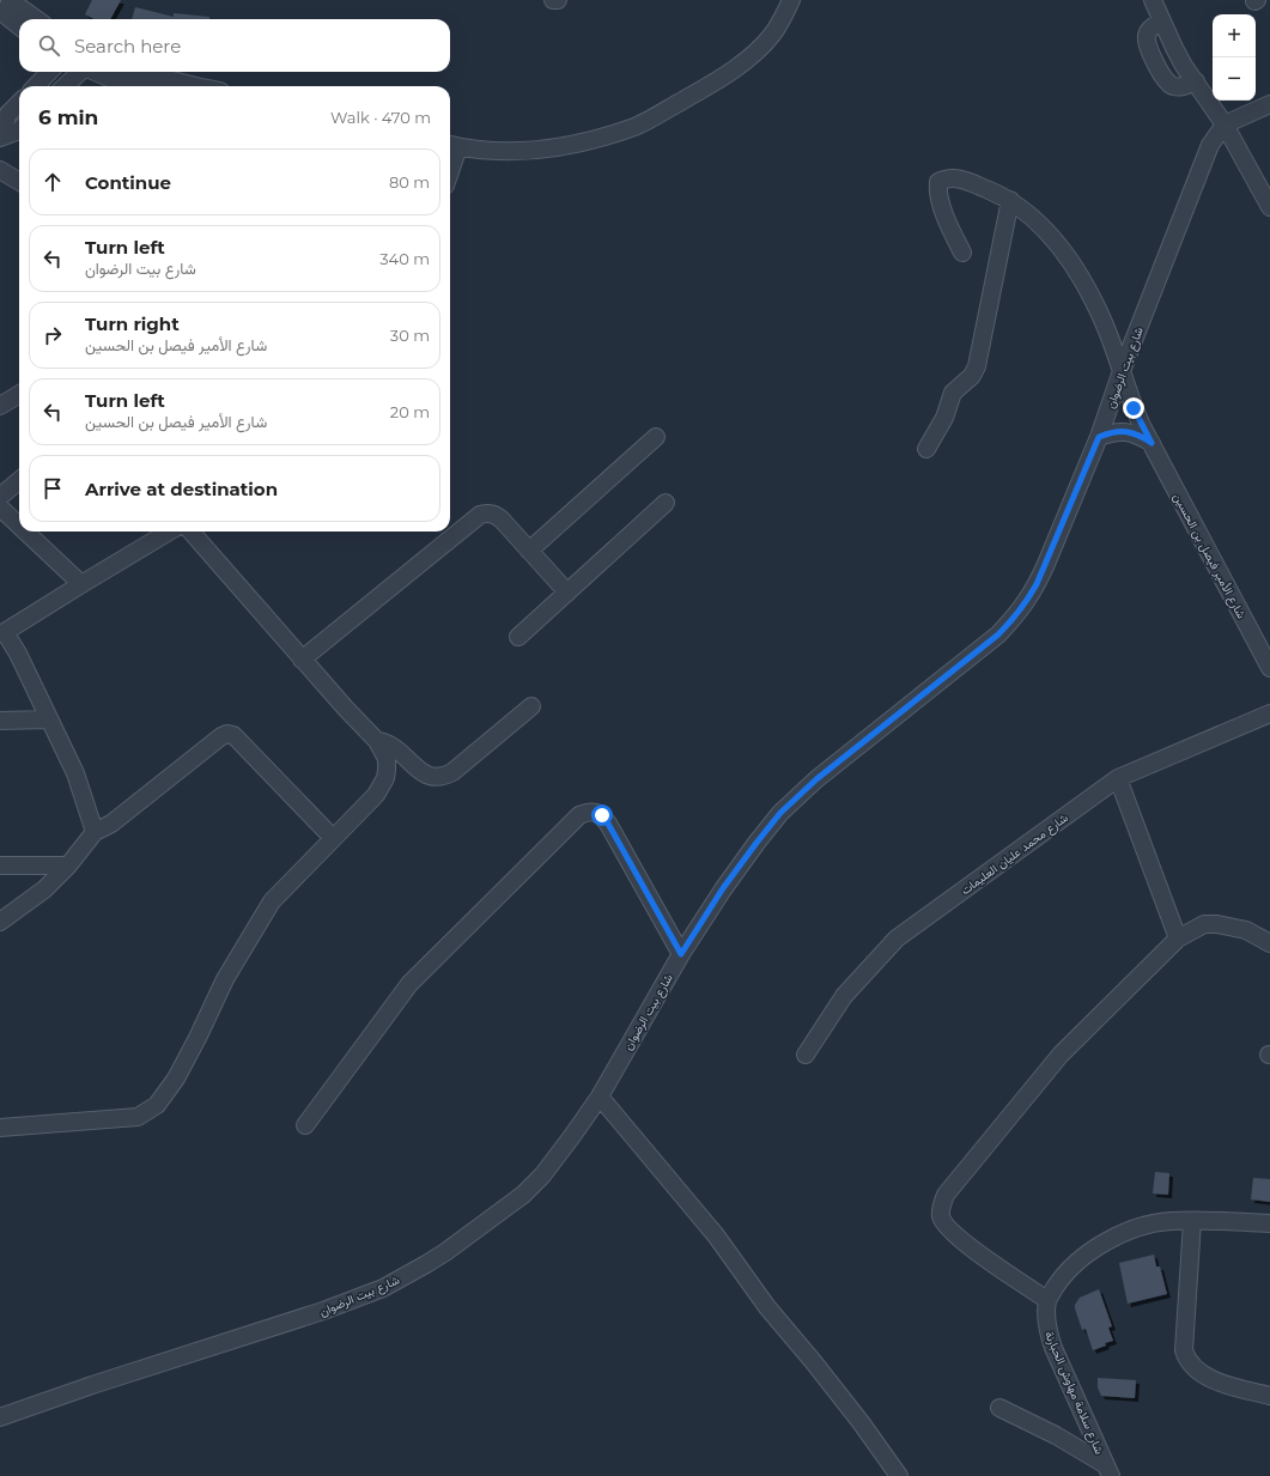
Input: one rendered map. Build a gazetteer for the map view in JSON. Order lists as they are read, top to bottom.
{
  "streets": {
    "street": [
      "شارع بيت الرضوان",
      "شارع الأمير فيصل بن الحسين",
      "شارع محمد عليان العليمات",
      "شارع سلامة مهاوش الحبارنة"
    ]
  },
  "crossings": [
    ["شارع بيت الرضوان", "شارع الأمير فيصل بن الحسين"]
  ],
  "page": {
    "map_buttons": ["+", "−"],
    "search": "Search here",
    "heading": ["6 min", "Walk · 470 m"],
    "list": [
      ["Continue", "80 m"],
      ["Turn left", "شارع بيت الرضوان", "340 m"],
      ["Turn right", "شارع الأمير فيصل بن الحسين", "30 m"],
      ["Turn left", "شارع الأمير فيصل بن الحسين", "20 m"],
      "Arrive at destination"
    ]
  }
}
